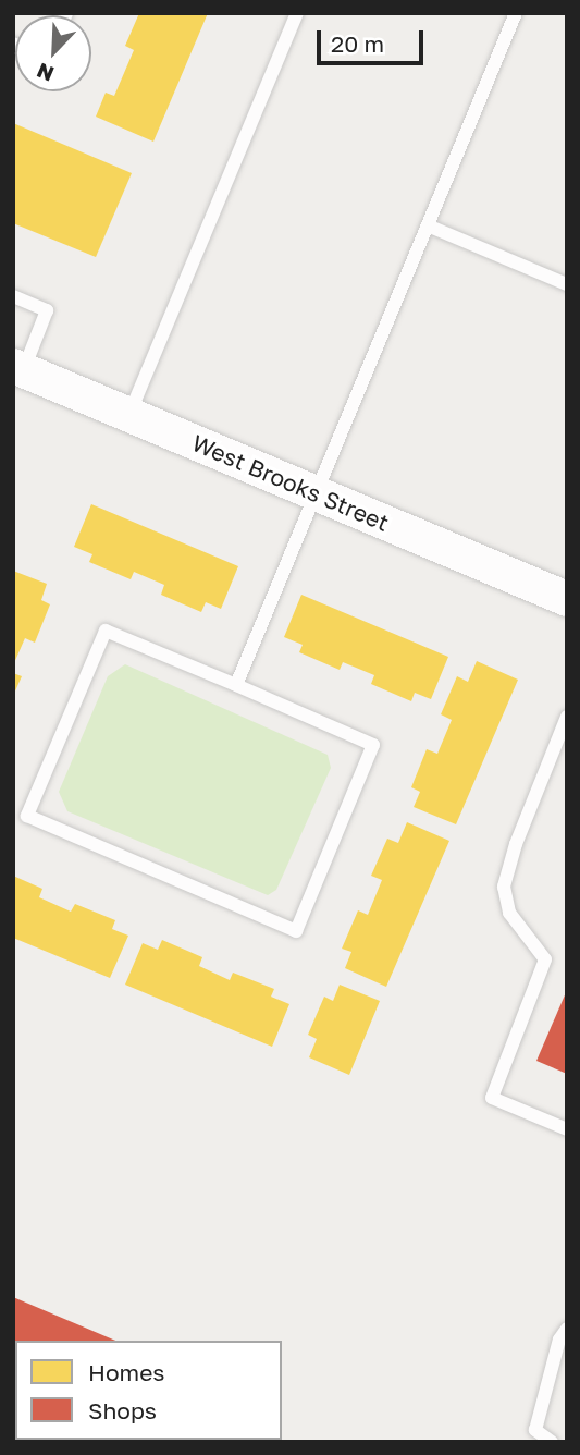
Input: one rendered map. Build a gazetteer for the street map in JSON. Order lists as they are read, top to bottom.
{
  "streets": {
    "street": ["West Brooks Street"]
  },
  "legend": ["Homes", "Shops"],
  "scale_bar": "20 m",
  "north": "bottom left"
}
